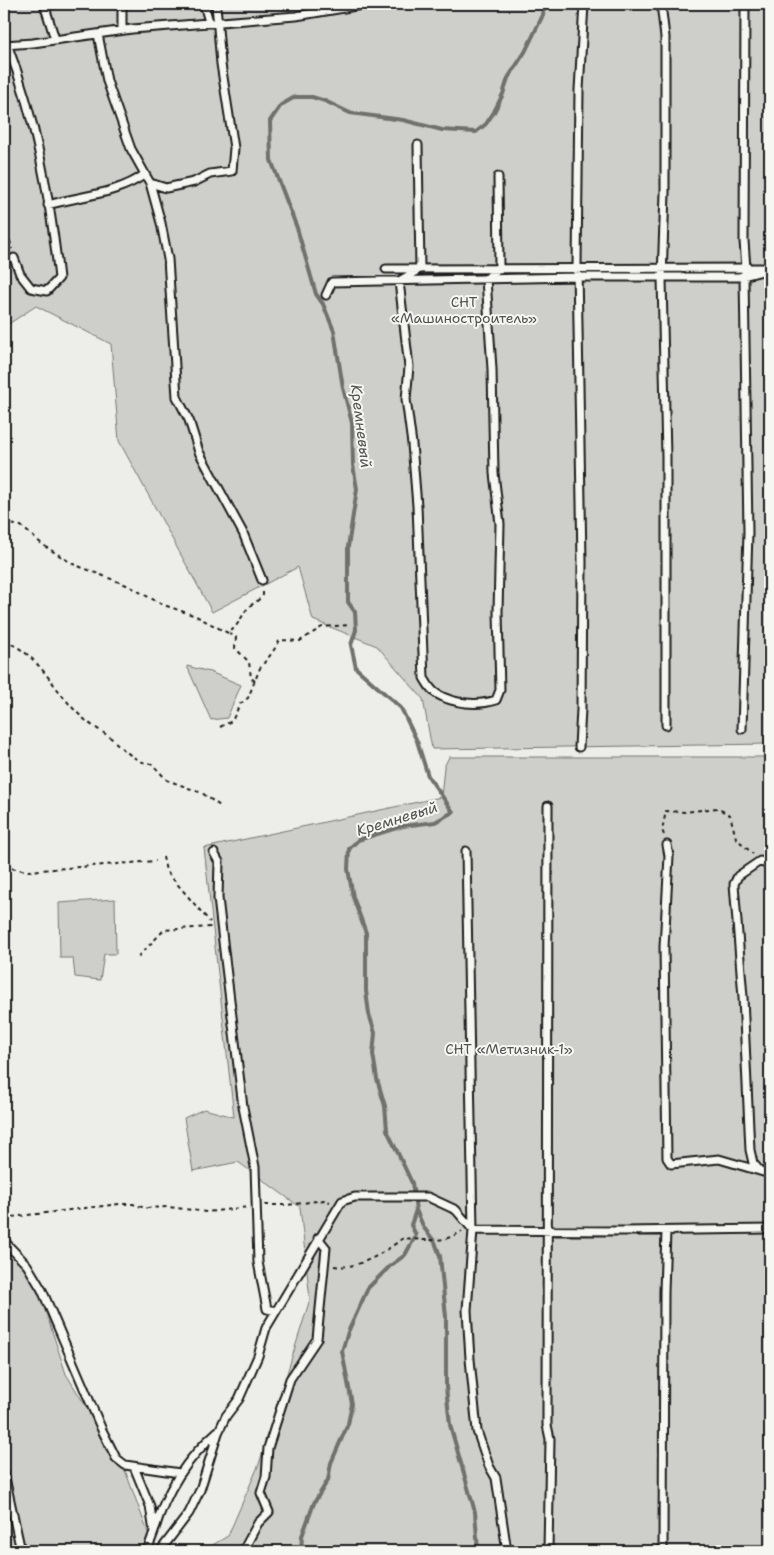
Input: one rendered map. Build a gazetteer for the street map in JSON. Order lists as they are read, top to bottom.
{
  "water": ["Кремневый"],
  "parks": ["СНТ «Машиностроитель»", "СНТ «Метизник-1»"]
}
